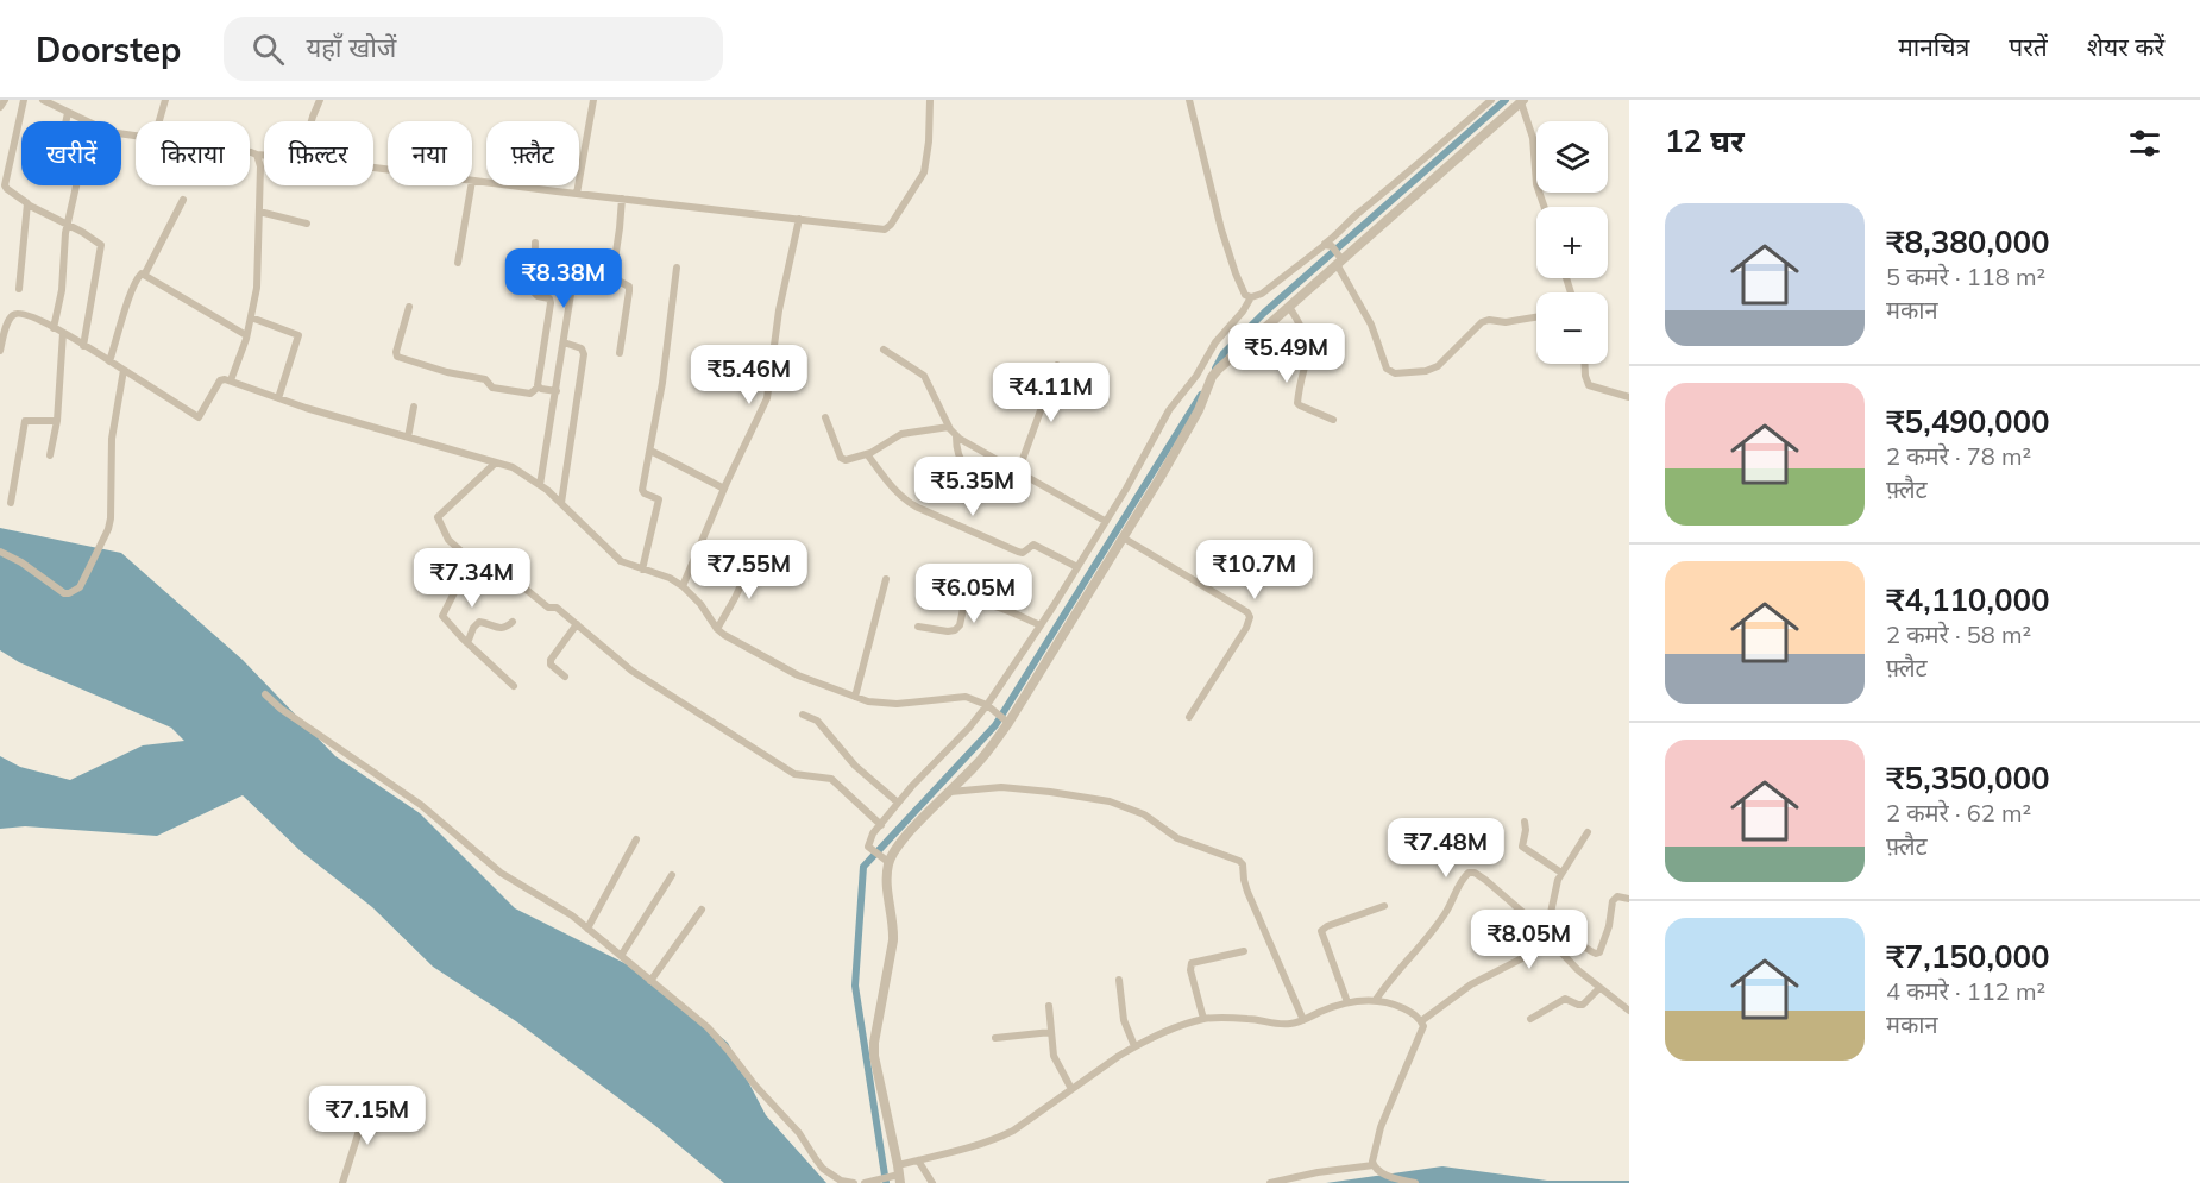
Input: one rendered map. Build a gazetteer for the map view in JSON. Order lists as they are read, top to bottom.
{
  "page": {
    "header": "Doorstep",
    "search": "यहाँ खोजें",
    "nav": ["मानचित्र", "परतें", "शेयर करें"],
    "heading": "12 घर",
    "map_buttons": ["+", "−"],
    "chip": [
      "खरीदें",
      "किराया",
      "फ़िल्टर",
      "नया",
      "फ़्लैट"
    ],
    "list": [
      {
        "name": "₹8,380,000",
        "note": "5 कमरे · 118 m² · मकान"
      },
      {
        "name": "₹5,490,000",
        "note": "2 कमरे · 78 m² · फ़्लैट"
      },
      {
        "name": "₹4,110,000",
        "note": "2 कमरे · 58 m² · फ़्लैट"
      },
      {
        "name": "₹5,350,000",
        "note": "2 कमरे · 62 m² · फ़्लैट"
      },
      {
        "name": "₹7,150,000",
        "note": "4 कमरे · 112 m² · मकान"
      }
    ],
    "price": [
      "₹8.38M",
      "₹5.49M",
      "₹5.46M",
      "₹4.11M",
      "₹5.35M",
      "₹7.55M",
      "₹10.7M",
      "₹7.34M",
      "₹6.05M",
      "₹7.48M",
      "₹8.05M",
      "₹7.15M"
    ]
  }
}
